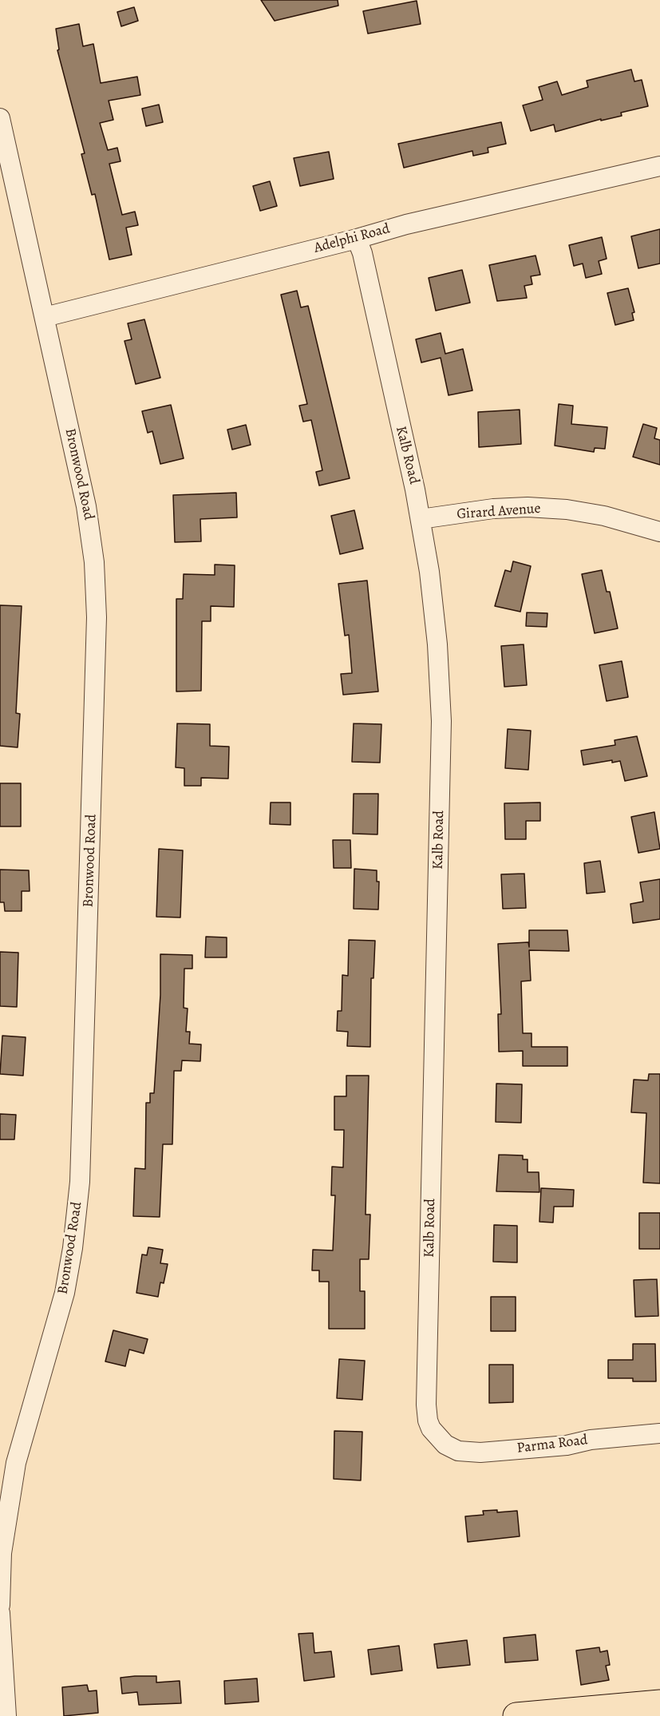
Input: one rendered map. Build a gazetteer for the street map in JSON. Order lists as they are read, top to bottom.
{
  "streets": {
    "street": [
      "Adelphi Road",
      "Kalb Road",
      "Bronwood Road",
      "Girard Avenue",
      "Parma Road"
    ]
  },
  "crossings": [
    ["Adelphi Road", "Kalb Road"],
    ["Adelphi Road", "Bronwood Road"],
    ["Kalb Road", "Girard Avenue"],
    ["Kalb Road", "Parma Road"]
  ]
}
